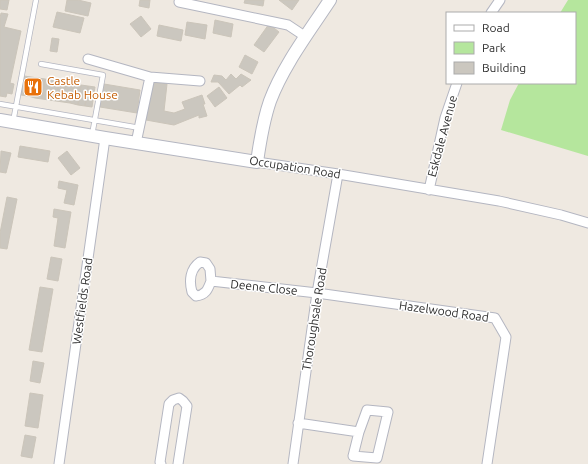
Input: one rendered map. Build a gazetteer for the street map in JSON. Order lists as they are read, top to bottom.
{
  "streets": {
    "street": [
      "Eskdale Avenue",
      "Occupation Road",
      "Deene Close",
      "Westfields Road",
      "Hazelwood Road",
      "Thoroughsale Road"
    ]
  },
  "crossings": [
    ["Eskdale Avenue", "Occupation Road"],
    ["Occupation Road", "Westfields Road"],
    ["Occupation Road", "Thoroughsale Road"],
    ["Deene Close", "Hazelwood Road"],
    ["Deene Close", "Thoroughsale Road"],
    ["Hazelwood Road", "Thoroughsale Road"]
  ],
  "places": {
    "restaurant": ["Castle Kebab House"]
  },
  "legend": ["Road", "Park", "Building"]
}
